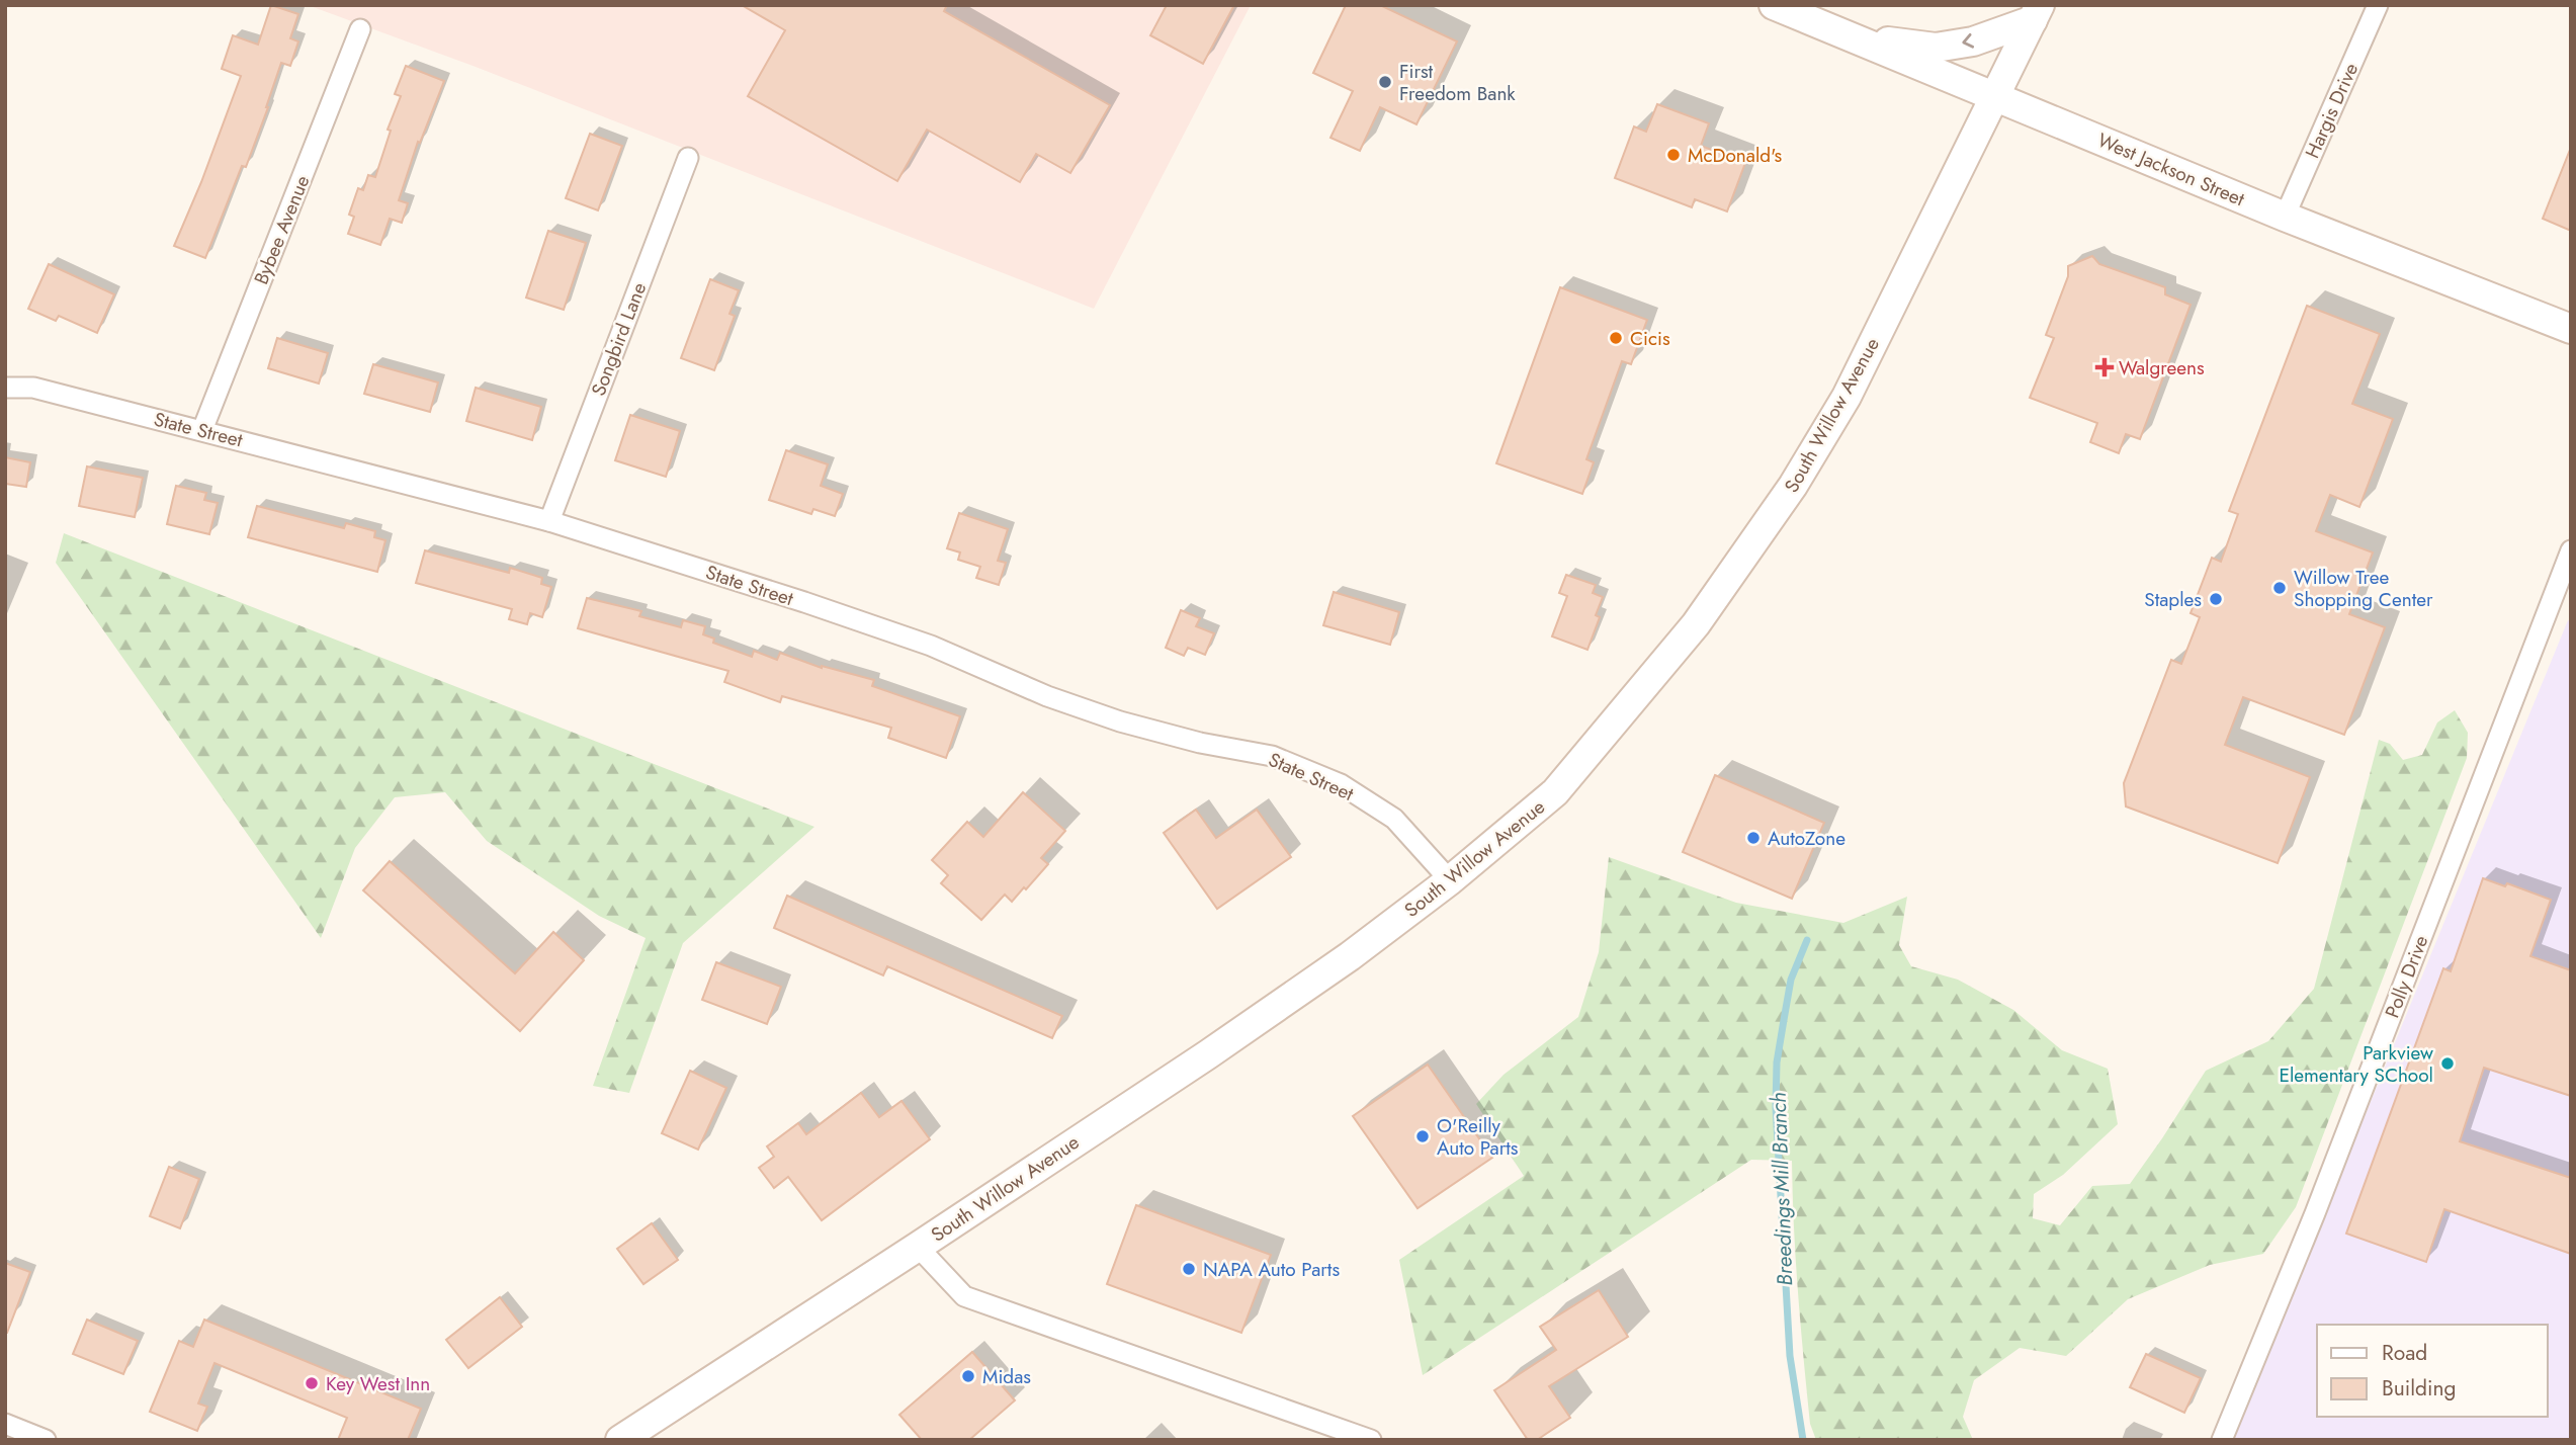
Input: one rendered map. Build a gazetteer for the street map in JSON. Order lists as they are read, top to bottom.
{
  "streets": {
    "main road": ["West Jackson Street", "South Willow Avenue"],
    "street": [
      "Hargis Drive",
      "Bybee Avenue",
      "Songbird Lane",
      "State Street",
      "Polly Drive"
    ]
  },
  "crossings": [
    ["Hargis Drive", "West Jackson Street"],
    ["West Jackson Street", "South Willow Avenue"],
    ["Bybee Avenue", "State Street"],
    ["Songbird Lane", "State Street"],
    ["South Willow Avenue", "State Street"]
  ],
  "water": ["Breedings Mill Branch"],
  "places": {
    "other": [
      "First Freedom Bank",
      "McDonald's",
      "Cicis",
      "Willow Tree Shopping Center",
      "Staples",
      "AutoZone",
      "Parkview Elementary SChool",
      "O'Reilly Auto Parts",
      "NAPA Auto Parts",
      "Midas",
      "Key West Inn"
    ],
    "health": ["Walgreens"]
  },
  "legend": ["Road", "Building"]
}
